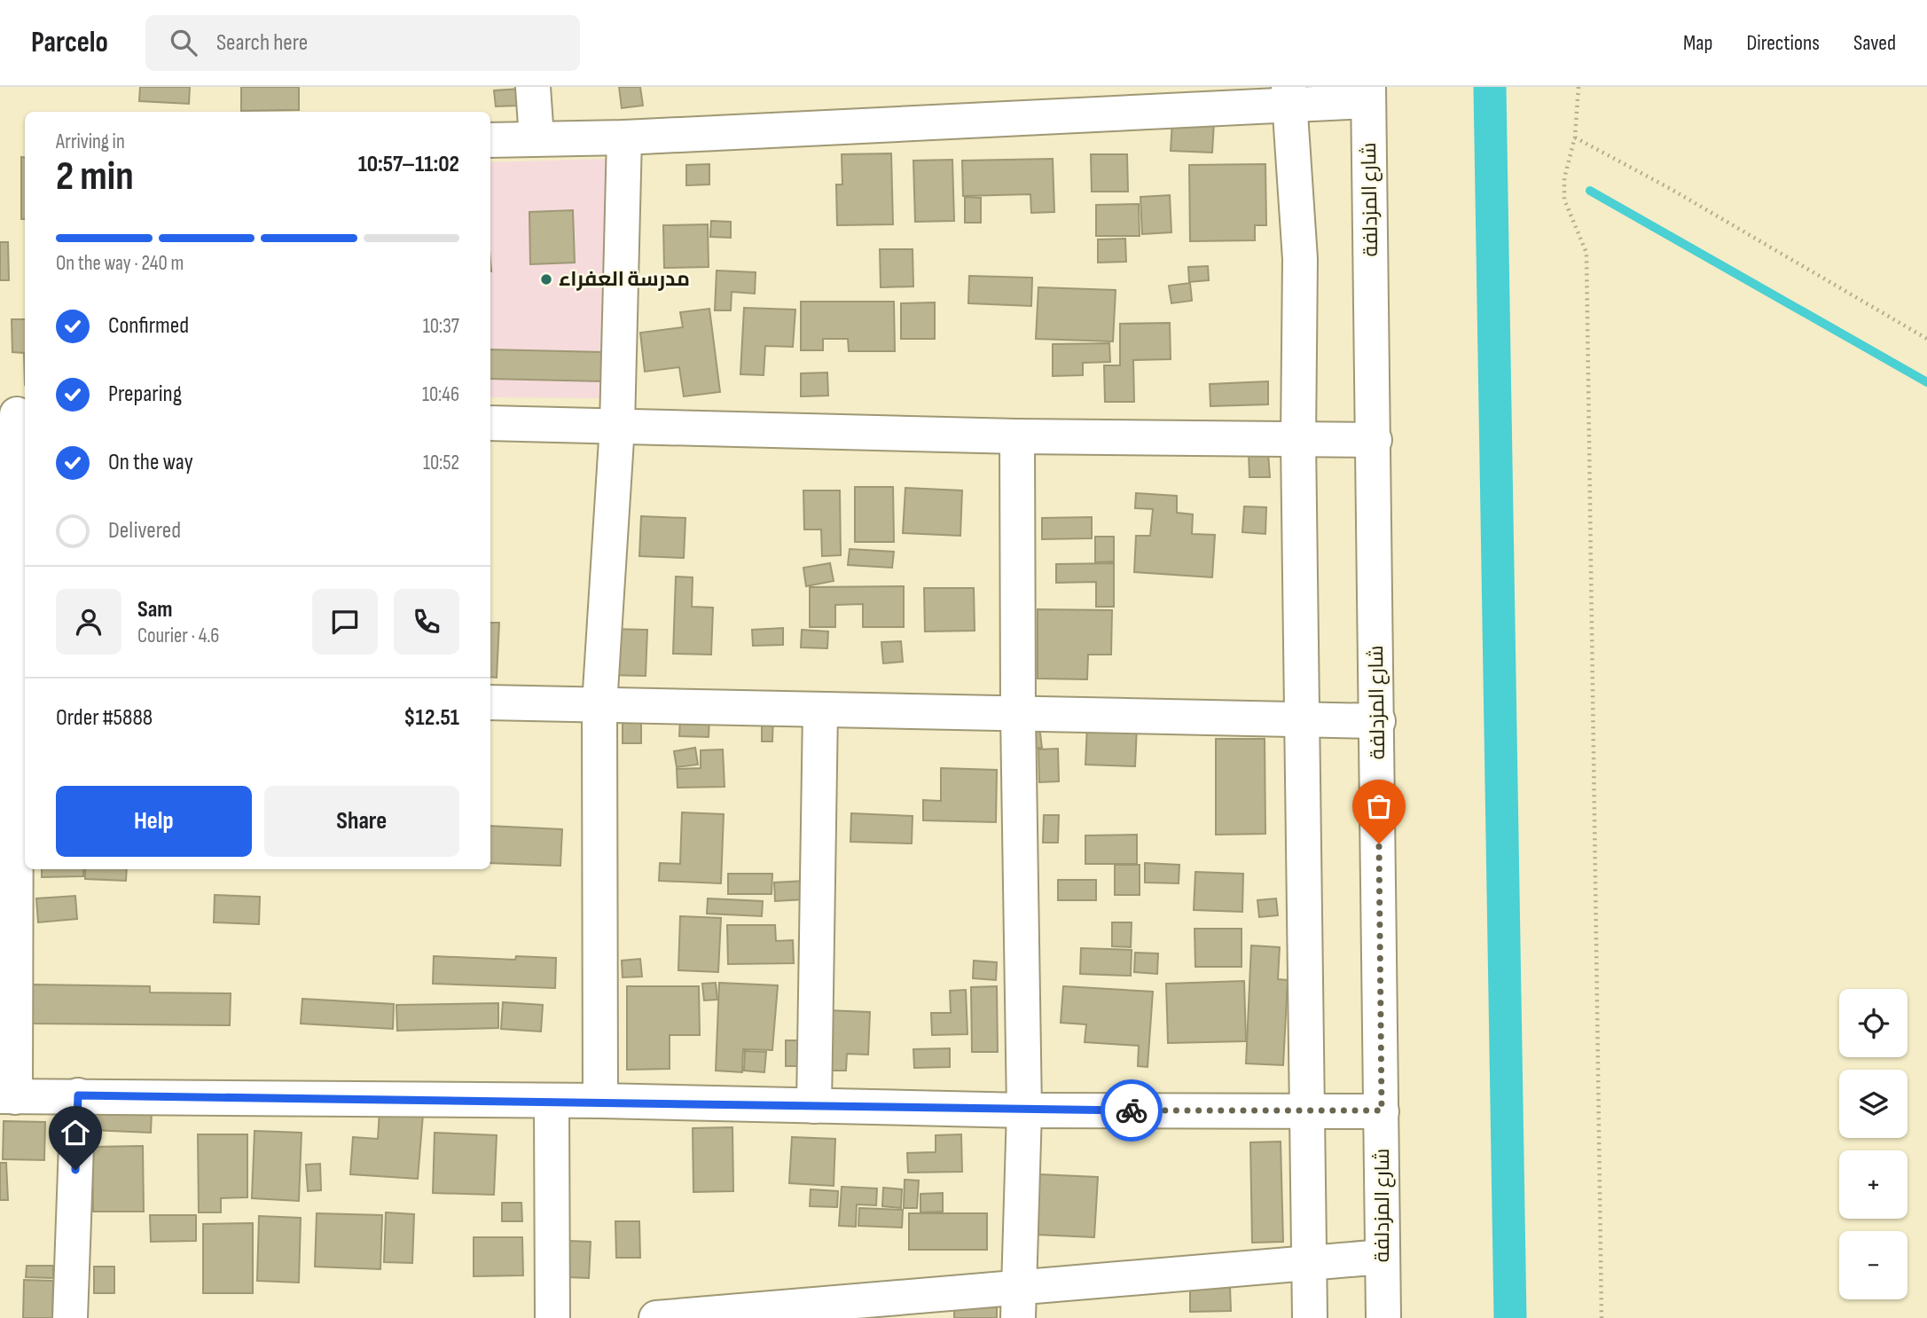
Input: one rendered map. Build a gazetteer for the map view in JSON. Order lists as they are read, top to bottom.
{
  "streets": {
    "street": ["شارع المزدلفة"]
  },
  "places": ["مدرسة العفراء"],
  "page": {
    "header": "Parcelo",
    "search": "Search here",
    "nav": ["Map", "Directions", "Saved"],
    "heading": ["2 min", "Arriving in", "10:57–11:02"],
    "panel": [
      "Sam",
      "Courier · 4.6",
      "Order #5888",
      "$12.51"
    ],
    "bar": "On the way · 240 m",
    "list": [
      ["Confirmed", "10:37"],
      ["Preparing", "10:46"],
      ["On the way", "10:52"],
      "Delivered"
    ],
    "buttons": ["Help", "Share"],
    "map_buttons": ["+", "−"]
  }
}
